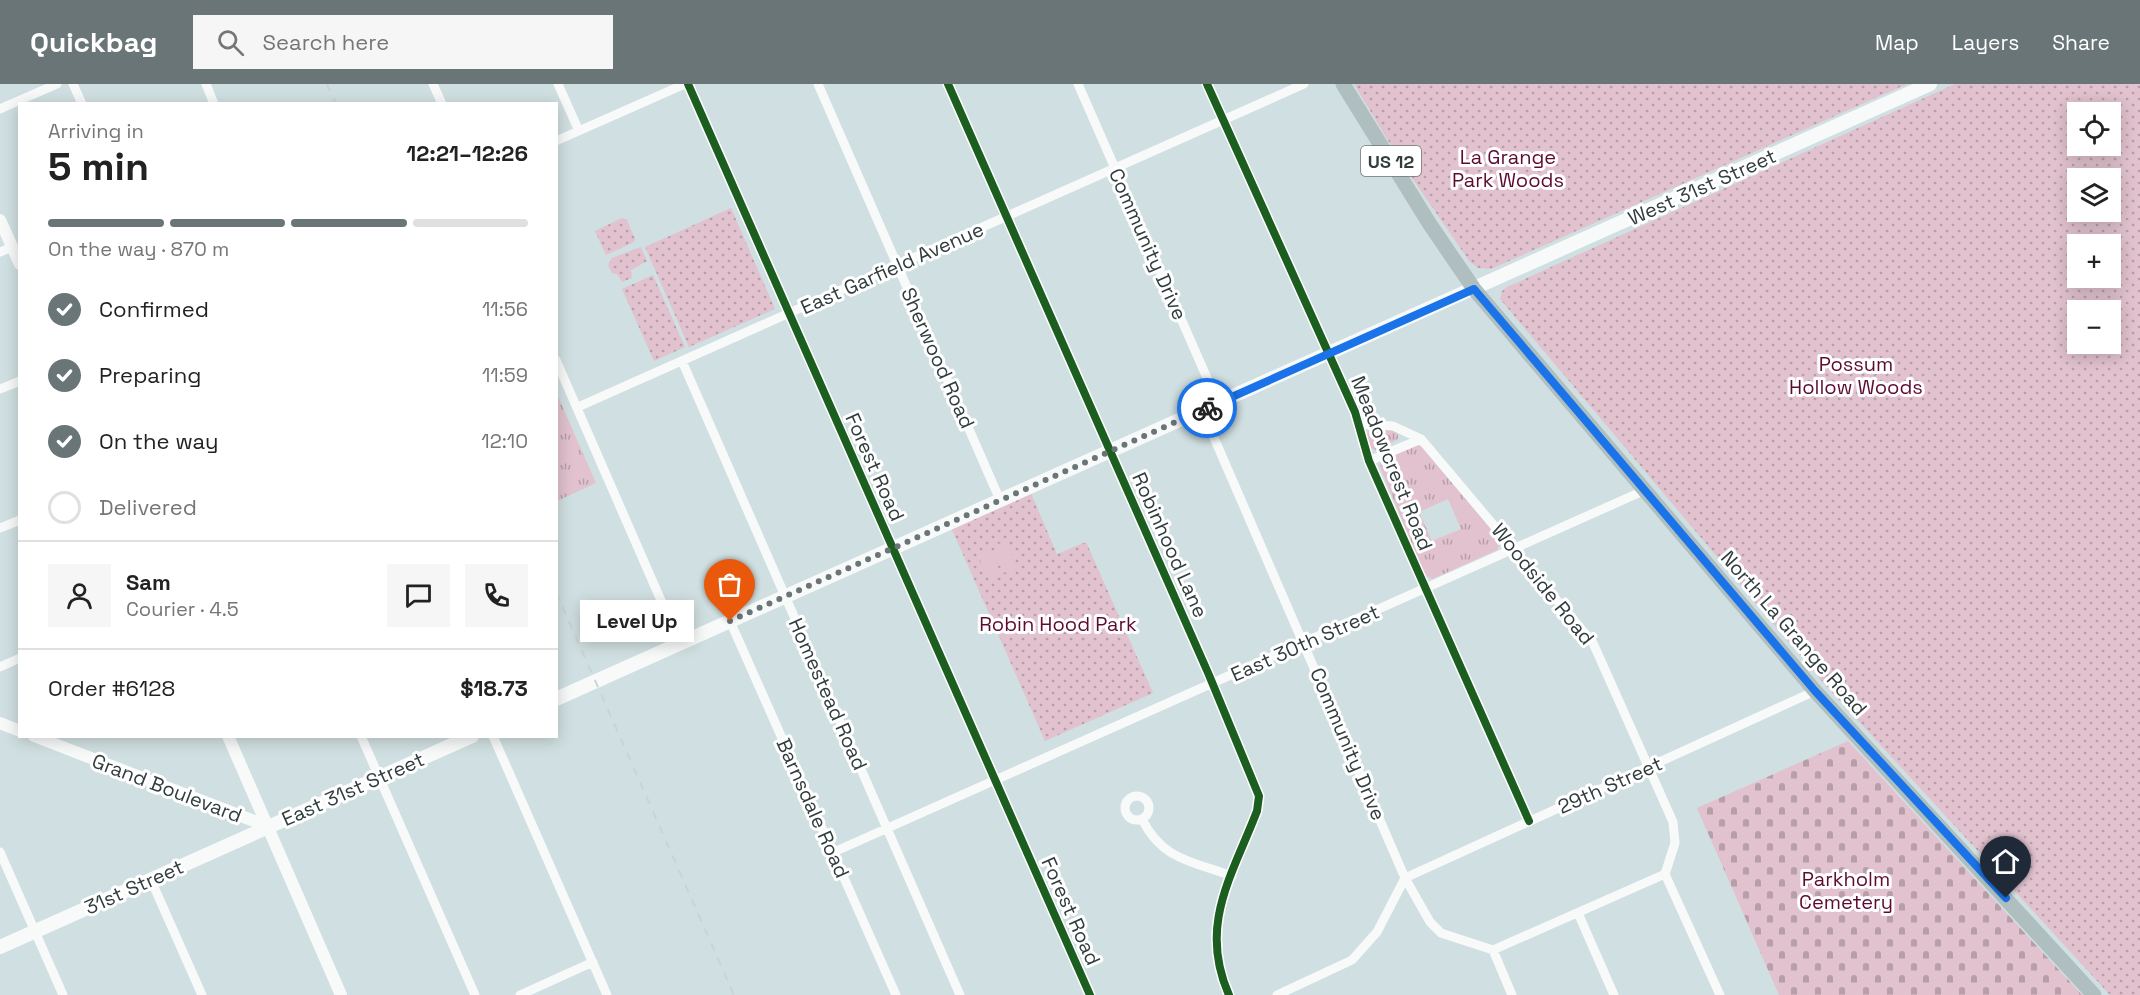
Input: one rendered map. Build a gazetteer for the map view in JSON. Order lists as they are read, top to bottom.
{
  "streets": {
    "main road": [
      "US 12",
      "West 31st Street",
      "North La Grange Road",
      "East 31st Street",
      "31st Street"
    ],
    "street": [
      "Community Drive",
      "East Garfield Avenue",
      "Sherwood Road",
      "Meadowcrest Road",
      "Forest Road",
      "Robinhood Lane",
      "Woodside Road",
      "East 30th Street",
      "Homestead Road",
      "29th Street",
      "Grand Boulevard",
      "Barnsdale Road"
    ]
  },
  "crossings": [
    ["US 12", "West 31st Street"],
    ["US 12", "North La Grange Road"],
    ["West 31st Street", "North La Grange Road"],
    ["Community Drive", "East Garfield Avenue"],
    ["Community Drive", "East 30th Street"],
    ["Community Drive", "29th Street"],
    ["East Garfield Avenue", "Sherwood Road"],
    ["East Garfield Avenue", "Meadowcrest Road"],
    ["East Garfield Avenue", "Forest Road"],
    ["East Garfield Avenue", "Robinhood Lane"],
    ["East Garfield Avenue", "Homestead Road"],
    ["Meadowcrest Road", "Woodside Road"],
    ["Meadowcrest Road", "East 30th Street"],
    ["Meadowcrest Road", "29th Street"],
    ["Forest Road", "East 30th Street"],
    ["Robinhood Lane", "East 30th Street"],
    ["Woodside Road", "East 30th Street"],
    ["Woodside Road", "29th Street"],
    ["North La Grange Road", "East 30th Street"],
    ["North La Grange Road", "29th Street"],
    ["East 30th Street", "Homestead Road"],
    ["East 30th Street", "Barnsdale Road"],
    ["Grand Boulevard", "East 31st Street"],
    ["Grand Boulevard", "31st Street"],
    ["East 31st Street", "31st Street"]
  ],
  "parks": [
    "La Grange Park Woods",
    "Possum Hollow Woods",
    "Robin Hood Park",
    "Parkholm Cemetery"
  ],
  "places": ["Level Up"],
  "page": {
    "header": "Quickbag",
    "search": "Search here",
    "nav": ["Map", "Layers", "Share"],
    "map_buttons": ["+", "−"],
    "heading": ["5 min", "Arriving in", "12:21–12:26"],
    "panel": [
      "Sam",
      "Courier · 4.5",
      "Order #6128",
      "$18.73"
    ],
    "bar": "On the way · 870 m",
    "list": [
      ["Confirmed", "11:56"],
      ["Preparing", "11:59"],
      ["On the way", "12:10"],
      "Delivered"
    ],
    "bubble": "Level Up"
  }
}
